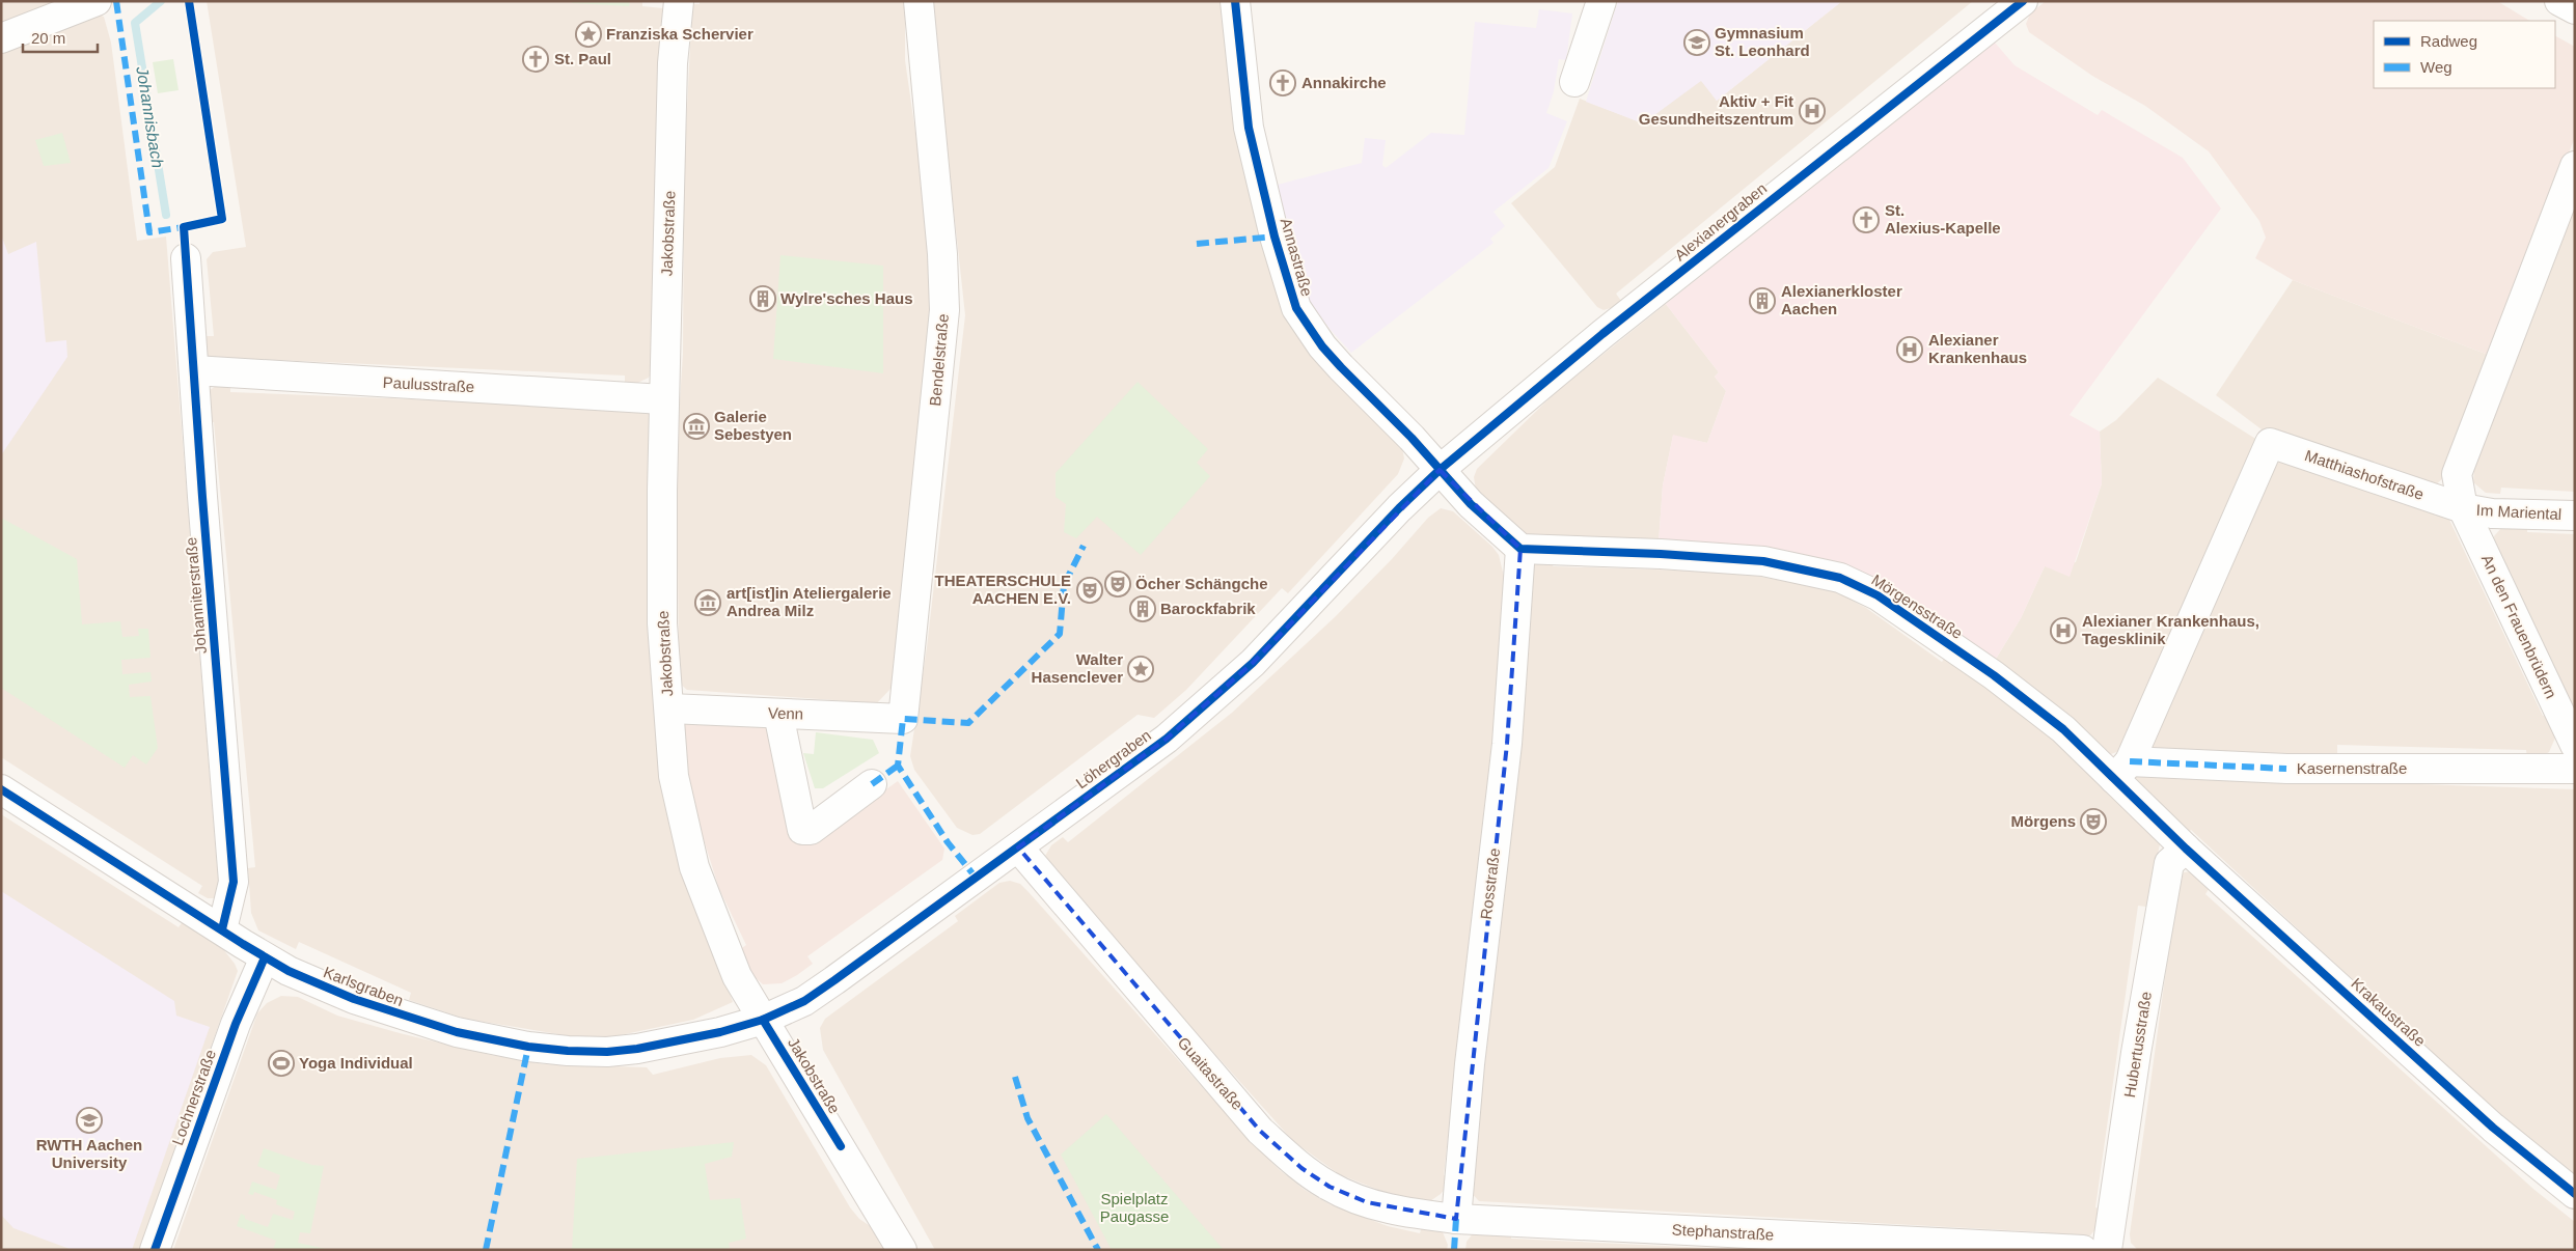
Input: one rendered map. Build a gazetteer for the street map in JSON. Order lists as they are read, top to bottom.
{
  "streets": {
    "street": [
      "Alexianergraben",
      "Jakobstraße",
      "Annastraße",
      "Bendelstraße",
      "Paulusstraße",
      "Matthiashofstraße",
      "Im Mariental",
      "Johanniterstraße",
      "Mörgensstraße",
      "An den Frauenbrüdern",
      "Venn",
      "Löhergraben",
      "Kasernenstraße",
      "Rosstraße",
      "Karlsgraben",
      "Krakaustraße",
      "Hubertusstraße",
      "Guaitastraße",
      "Lochnerstraße",
      "Stephanstraße"
    ]
  },
  "crossings": [
    ["Alexianergraben", "Annastraße"],
    ["Alexianergraben", "Löhergraben"],
    ["Jakobstraße", "Paulusstraße"],
    ["Jakobstraße", "Venn"],
    ["Jakobstraße", "Löhergraben"],
    ["Jakobstraße", "Karlsgraben"],
    ["Annastraße", "Löhergraben"],
    ["Bendelstraße", "Venn"],
    ["Paulusstraße", "Johanniterstraße"],
    ["Matthiashofstraße", "Im Mariental"],
    ["Matthiashofstraße", "Mörgensstraße"],
    ["Matthiashofstraße", "An den Frauenbrüdern"],
    ["Matthiashofstraße", "Kasernenstraße"],
    ["Im Mariental", "An den Frauenbrüdern"],
    ["Johanniterstraße", "Karlsgraben"],
    ["Mörgensstraße", "Kasernenstraße"],
    ["Mörgensstraße", "Rosstraße"],
    ["Mörgensstraße", "Krakaustraße"],
    ["Mörgensstraße", "Hubertusstraße"],
    ["Löhergraben", "Karlsgraben"],
    ["Löhergraben", "Guaitastraße"],
    ["Rosstraße", "Guaitastraße"],
    ["Rosstraße", "Stephanstraße"],
    ["Karlsgraben", "Lochnerstraße"],
    ["Krakaustraße", "Hubertusstraße"],
    ["Guaitastraße", "Stephanstraße"]
  ],
  "water": ["Johannisbach"],
  "parks": ["Spielplatz Paugasse"],
  "places": {
    "place": ["Franziska Schervier", "Walter Hasenclever"],
    "school or university": ["Gymnasium St. Leonhard", "RWTH Aachen University"],
    "church": ["St. Paul", "Annakirche", "St. Alexius-Kapelle"],
    "hospital": ["Aktiv + Fit Gesundheitszentrum", "Alexianer Krankenhaus", "Alexianer Krankenhaus, Tagesklinik"],
    "building": ["Wylre'sches Haus", "Alexianerkloster Aachen", "Barockfabrik"],
    "museum": ["Galerie Sebestyen", "art[ist]in Ateliergalerie Andrea Milz"],
    "theatre": ["Öcher Schängche", "THEATERSCHULE AACHEN E.V.", "Mörgens"],
    "sports": ["Yoga Individual"]
  },
  "legend": ["Radweg", "Weg"],
  "scale_bar": "20 m"
}
